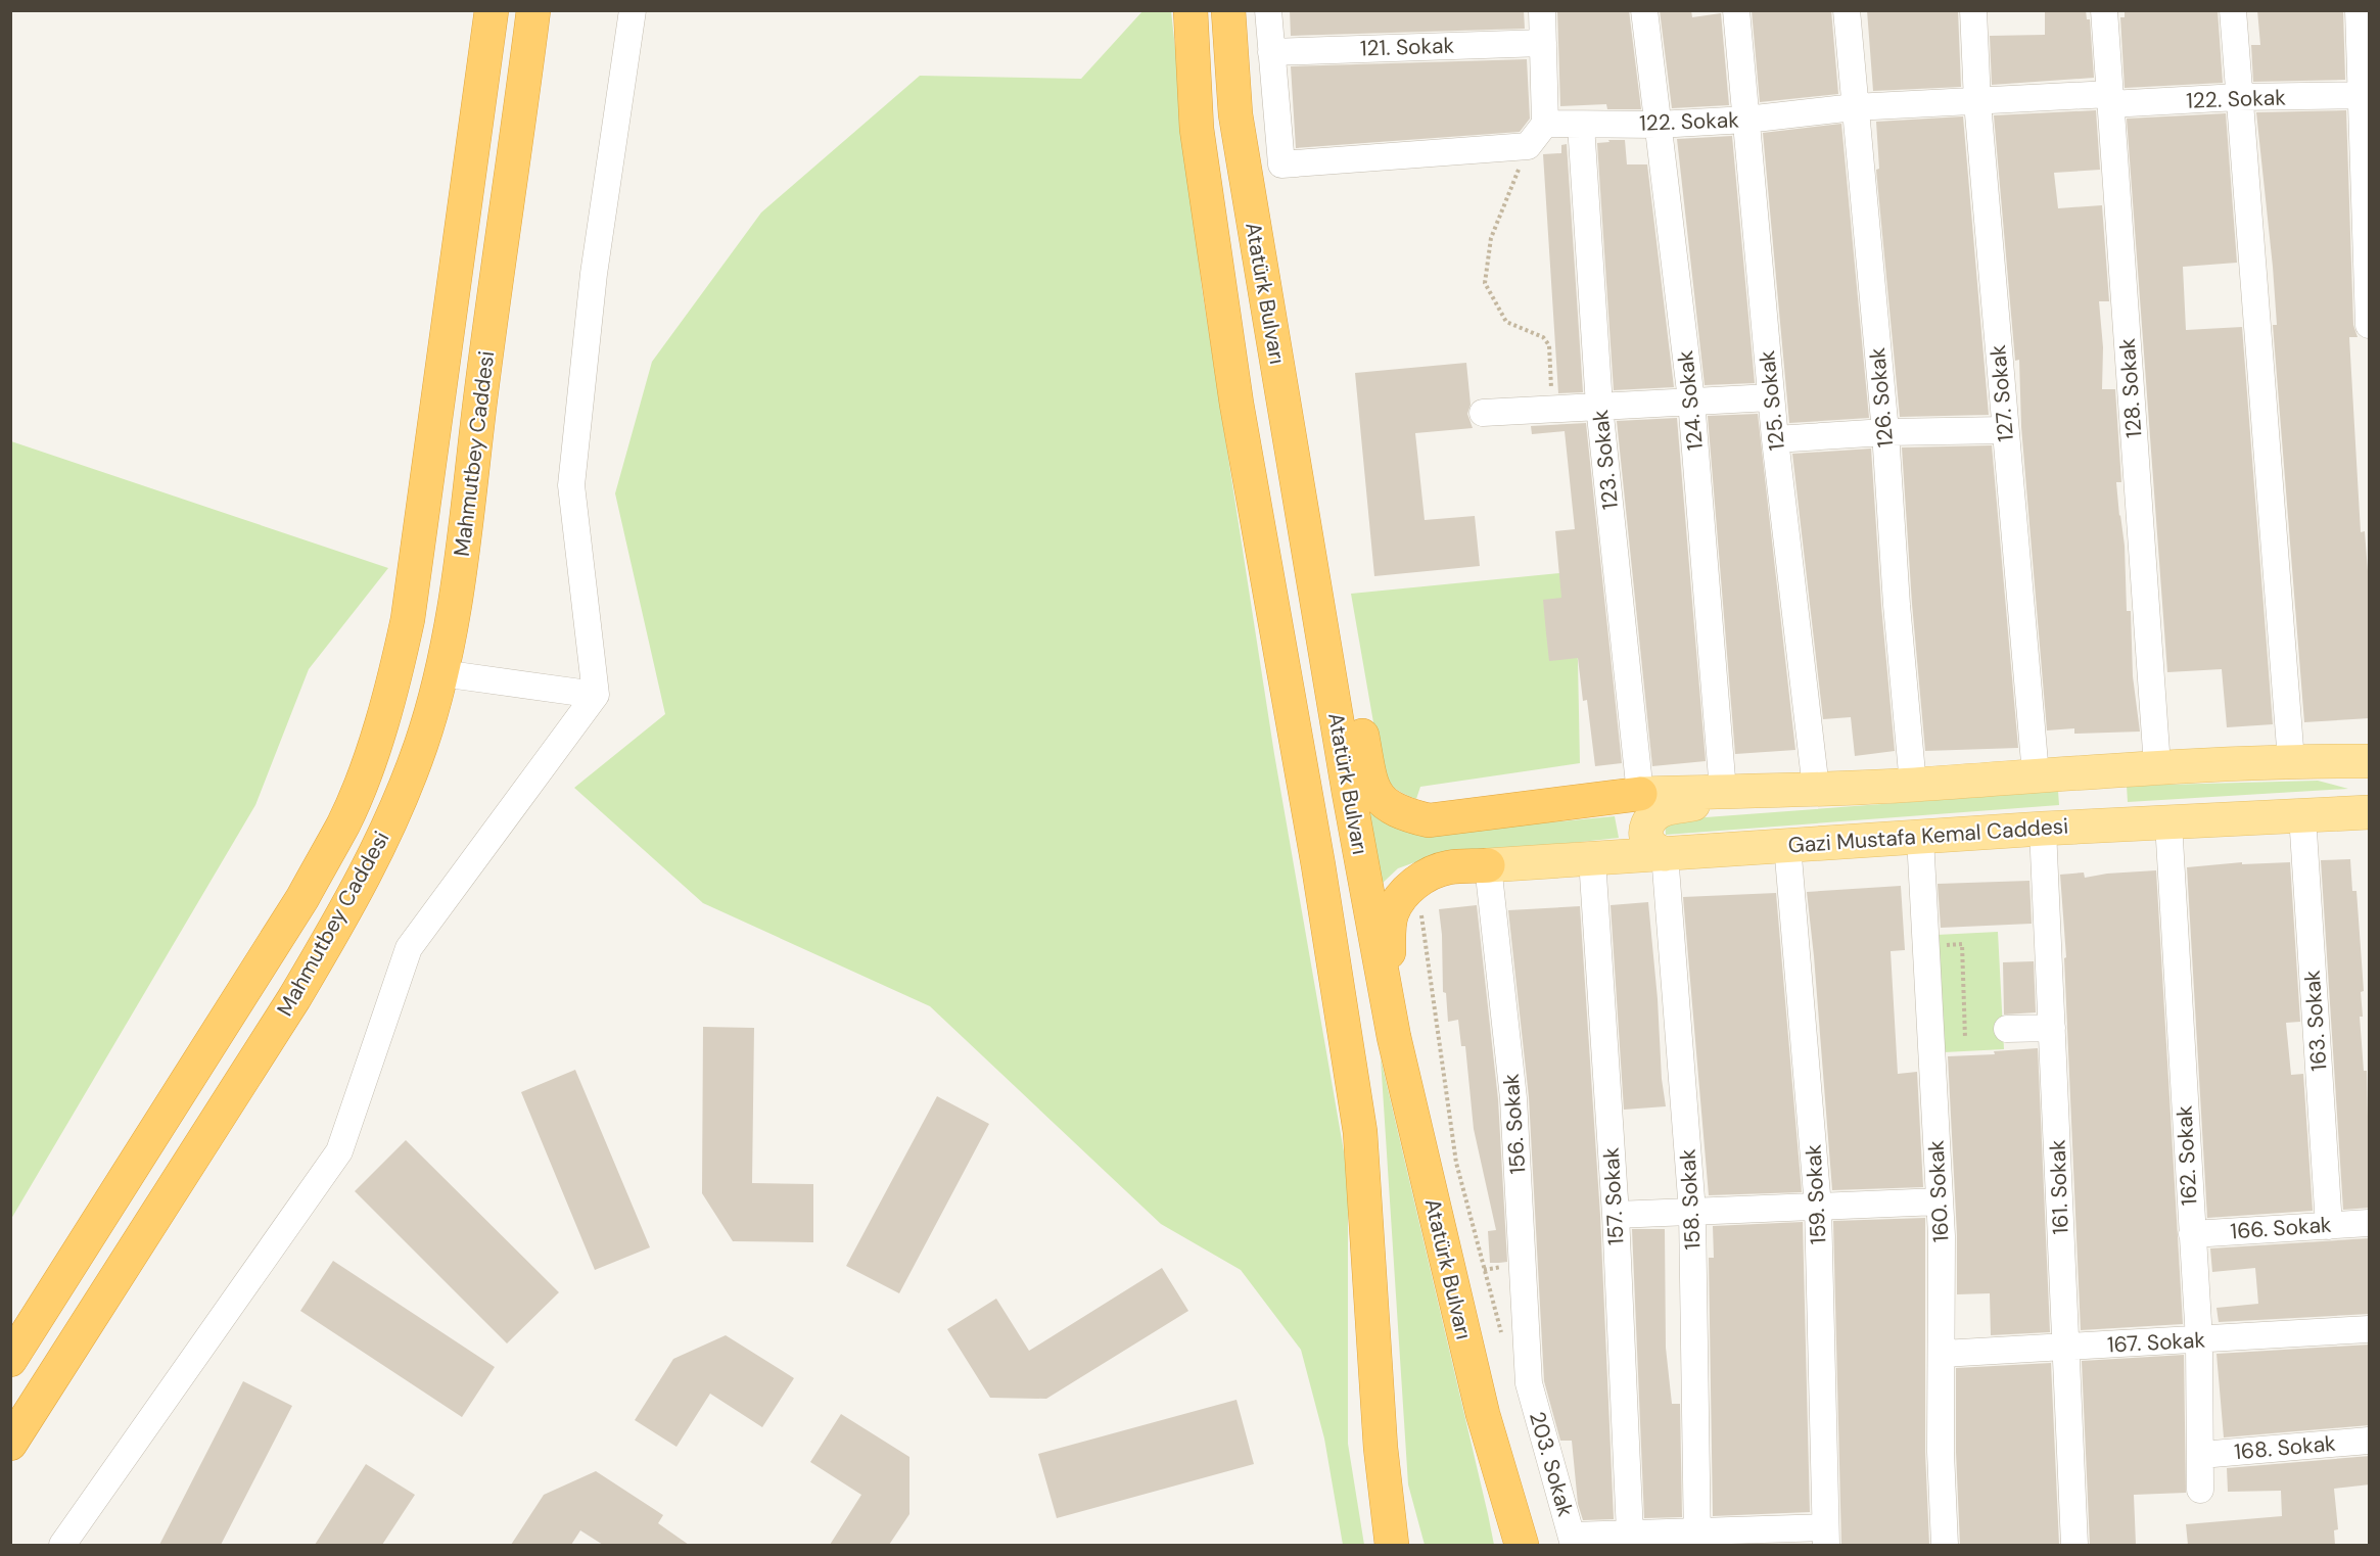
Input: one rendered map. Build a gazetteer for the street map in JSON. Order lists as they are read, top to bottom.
{
  "streets": {
    "highway": ["Atatürk Bulvarı", "Mahmutbey Caddesi"],
    "main road": ["Gazi Mustafa Kemal Caddesi"],
    "street": [
      "121. Sokak",
      "122. Sokak",
      "128. Sokak",
      "127. Sokak",
      "126. Sokak",
      "124. Sokak",
      "125. Sokak",
      "123. Sokak",
      "163. Sokak",
      "156. Sokak",
      "162. Sokak",
      "161. Sokak",
      "160. Sokak",
      "159. Sokak",
      "157. Sokak",
      "158. Sokak",
      "166. Sokak",
      "167. Sokak",
      "168. Sokak",
      "203. Sokak"
    ]
  },
  "crossings": [
    ["122. Sokak", "128. Sokak"],
    ["122. Sokak", "127. Sokak"],
    ["122. Sokak", "126. Sokak"],
    ["122. Sokak", "124. Sokak"],
    ["122. Sokak", "125. Sokak"],
    ["122. Sokak", "123. Sokak"],
    ["Gazi Mustafa Kemal Caddesi", "163. Sokak"],
    ["Gazi Mustafa Kemal Caddesi", "156. Sokak"],
    ["Gazi Mustafa Kemal Caddesi", "162. Sokak"],
    ["Gazi Mustafa Kemal Caddesi", "161. Sokak"],
    ["Gazi Mustafa Kemal Caddesi", "160. Sokak"],
    ["Gazi Mustafa Kemal Caddesi", "159. Sokak"],
    ["Gazi Mustafa Kemal Caddesi", "157. Sokak"],
    ["Gazi Mustafa Kemal Caddesi", "158. Sokak"],
    ["163. Sokak", "166. Sokak"],
    ["156. Sokak", "203. Sokak"],
    ["162. Sokak", "166. Sokak"],
    ["162. Sokak", "167. Sokak"],
    ["162. Sokak", "168. Sokak"],
    ["161. Sokak", "167. Sokak"],
    ["160. Sokak", "167. Sokak"]
  ]
}
